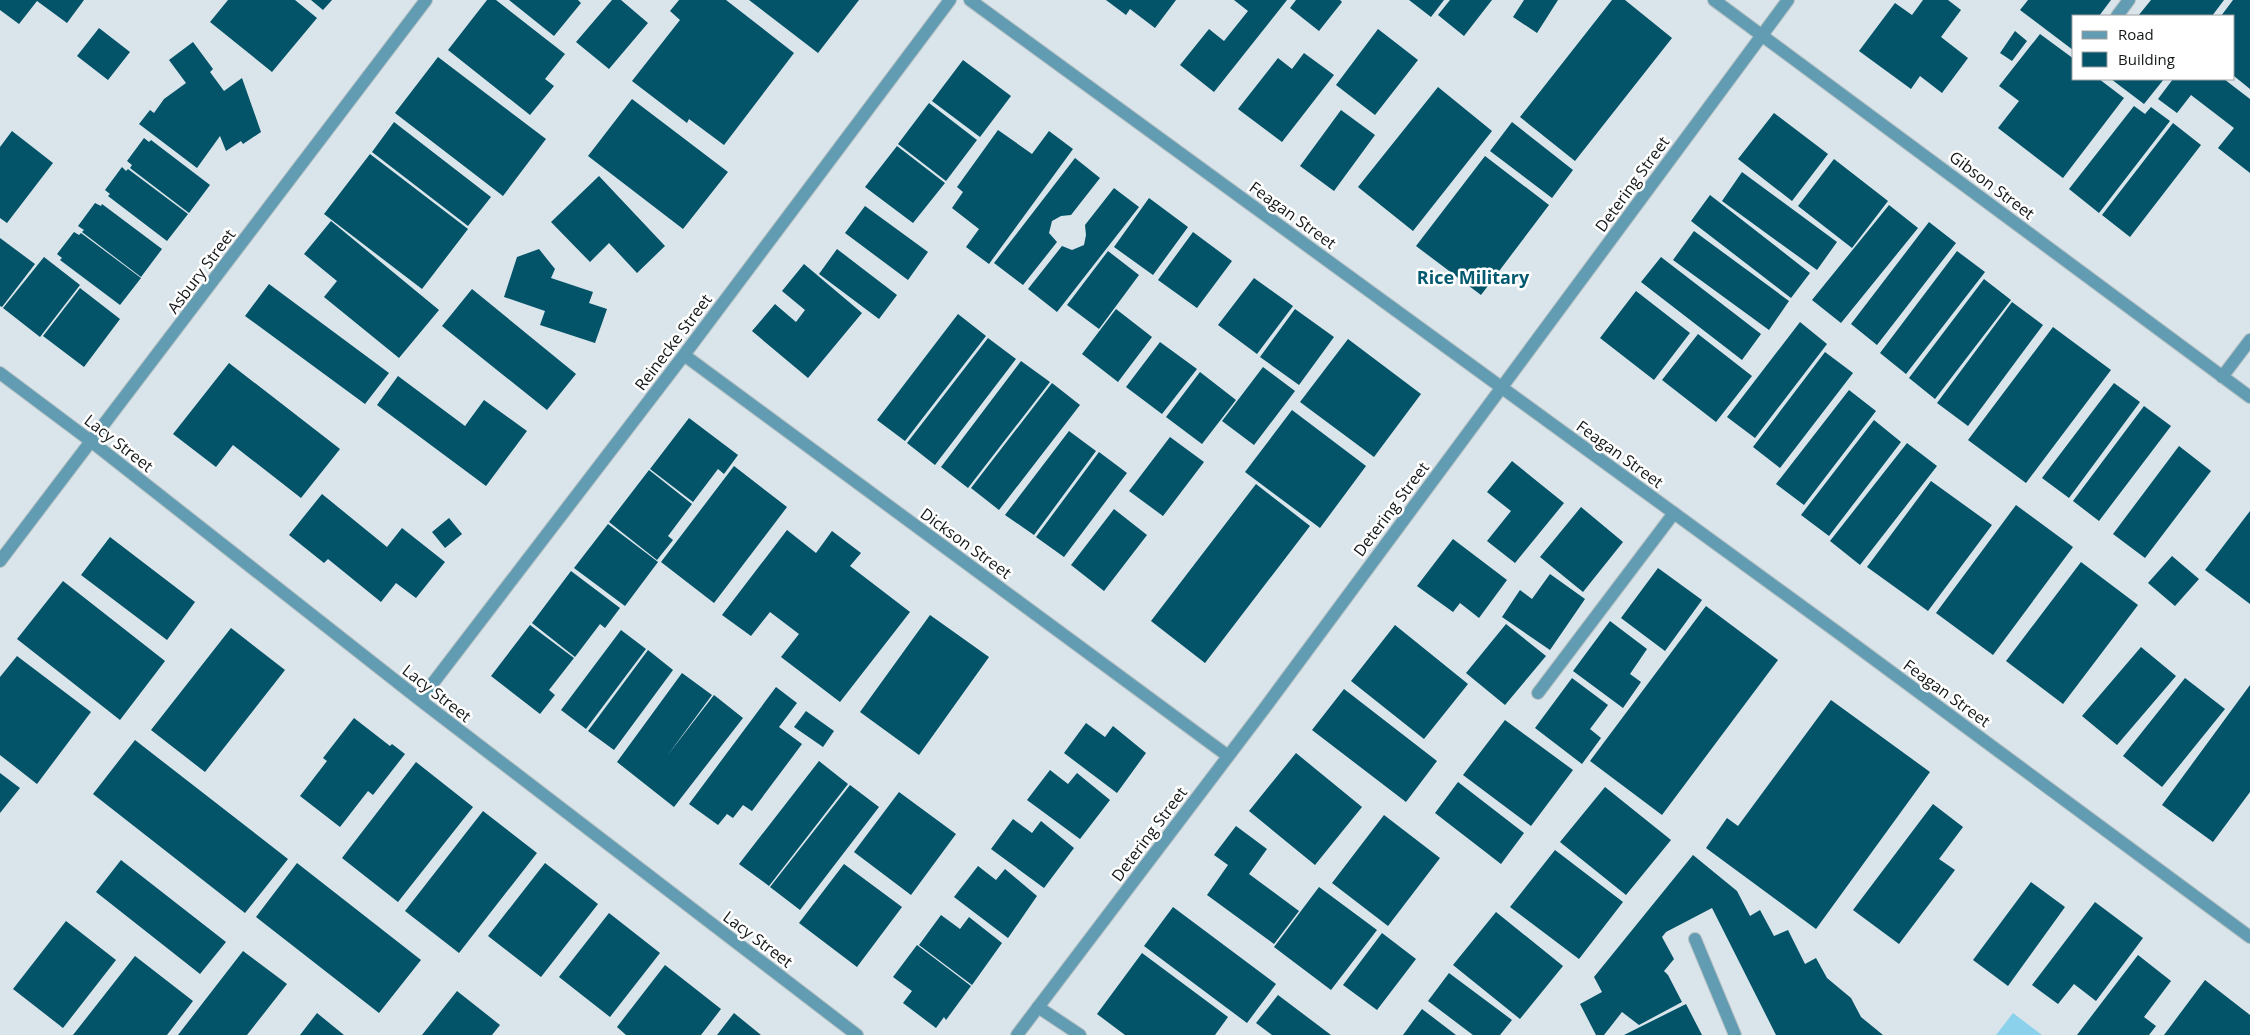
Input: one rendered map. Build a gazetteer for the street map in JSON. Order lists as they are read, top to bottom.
{
  "streets": {
    "street": [
      "Detering Street",
      "Gibson Street",
      "Feagan Street",
      "Asbury Street",
      "Reinecke Street",
      "Lacy Street",
      "Dickson Street"
    ]
  },
  "crossings": [
    ["Detering Street", "Gibson Street"],
    ["Detering Street", "Feagan Street"],
    ["Detering Street", "Dickson Street"],
    ["Asbury Street", "Lacy Street"],
    ["Reinecke Street", "Lacy Street"],
    ["Reinecke Street", "Dickson Street"]
  ],
  "districts": ["Rice Military"],
  "legend": ["Road", "Building"]
}
